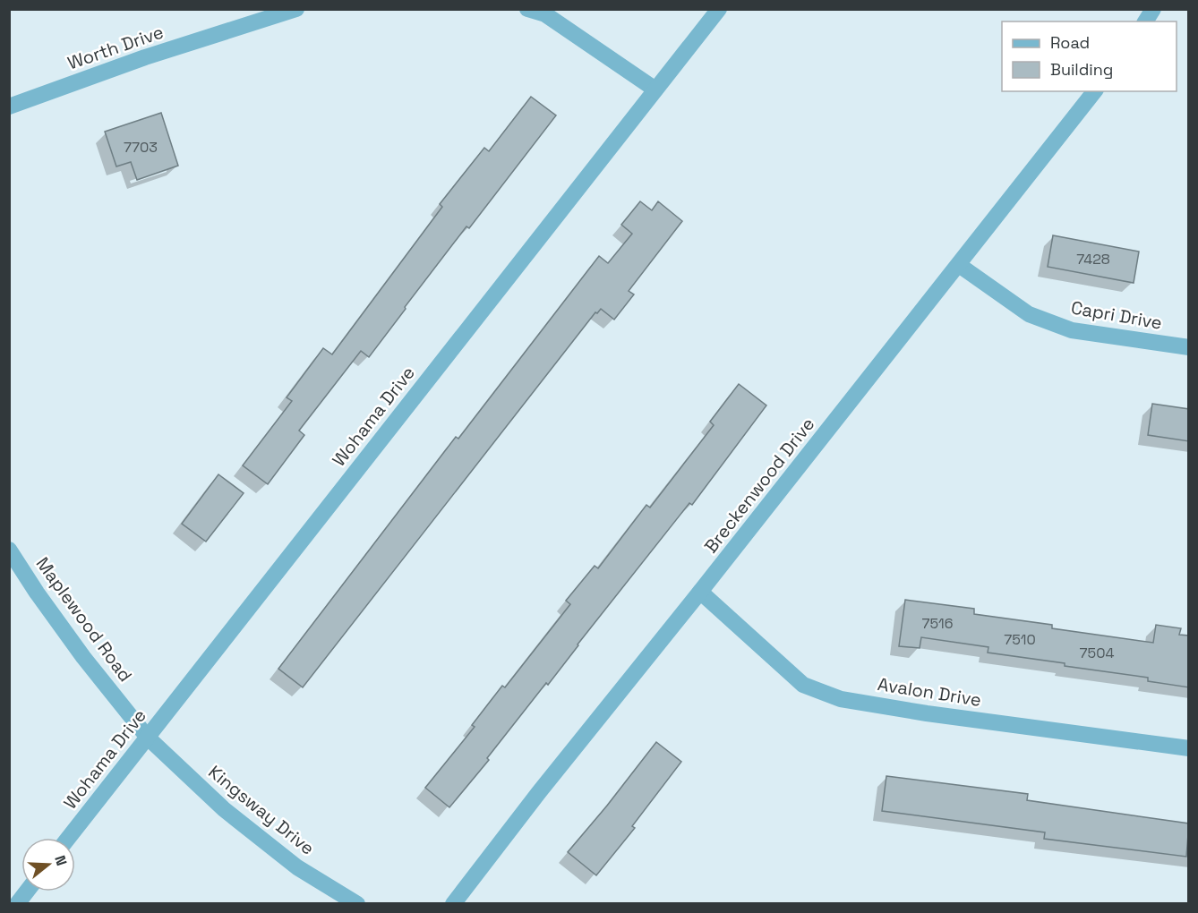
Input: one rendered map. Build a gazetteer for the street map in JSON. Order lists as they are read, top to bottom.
{
  "streets": {
    "street": [
      "Worth Drive",
      "Capri Drive",
      "Wohama Drive",
      "Breckenwood Drive",
      "Maplewood Road",
      "Avalon Drive",
      "Kingsway Drive"
    ]
  },
  "crossings": [
    ["Capri Drive", "Breckenwood Drive"],
    ["Wohama Drive", "Maplewood Road"],
    ["Wohama Drive", "Kingsway Drive"],
    ["Breckenwood Drive", "Avalon Drive"],
    ["Maplewood Road", "Kingsway Drive"]
  ],
  "house_numbers": [
    "7703",
    "7428",
    "7516",
    "7510",
    "7504"
  ],
  "legend": ["Road", "Building"],
  "north": "right"
}
